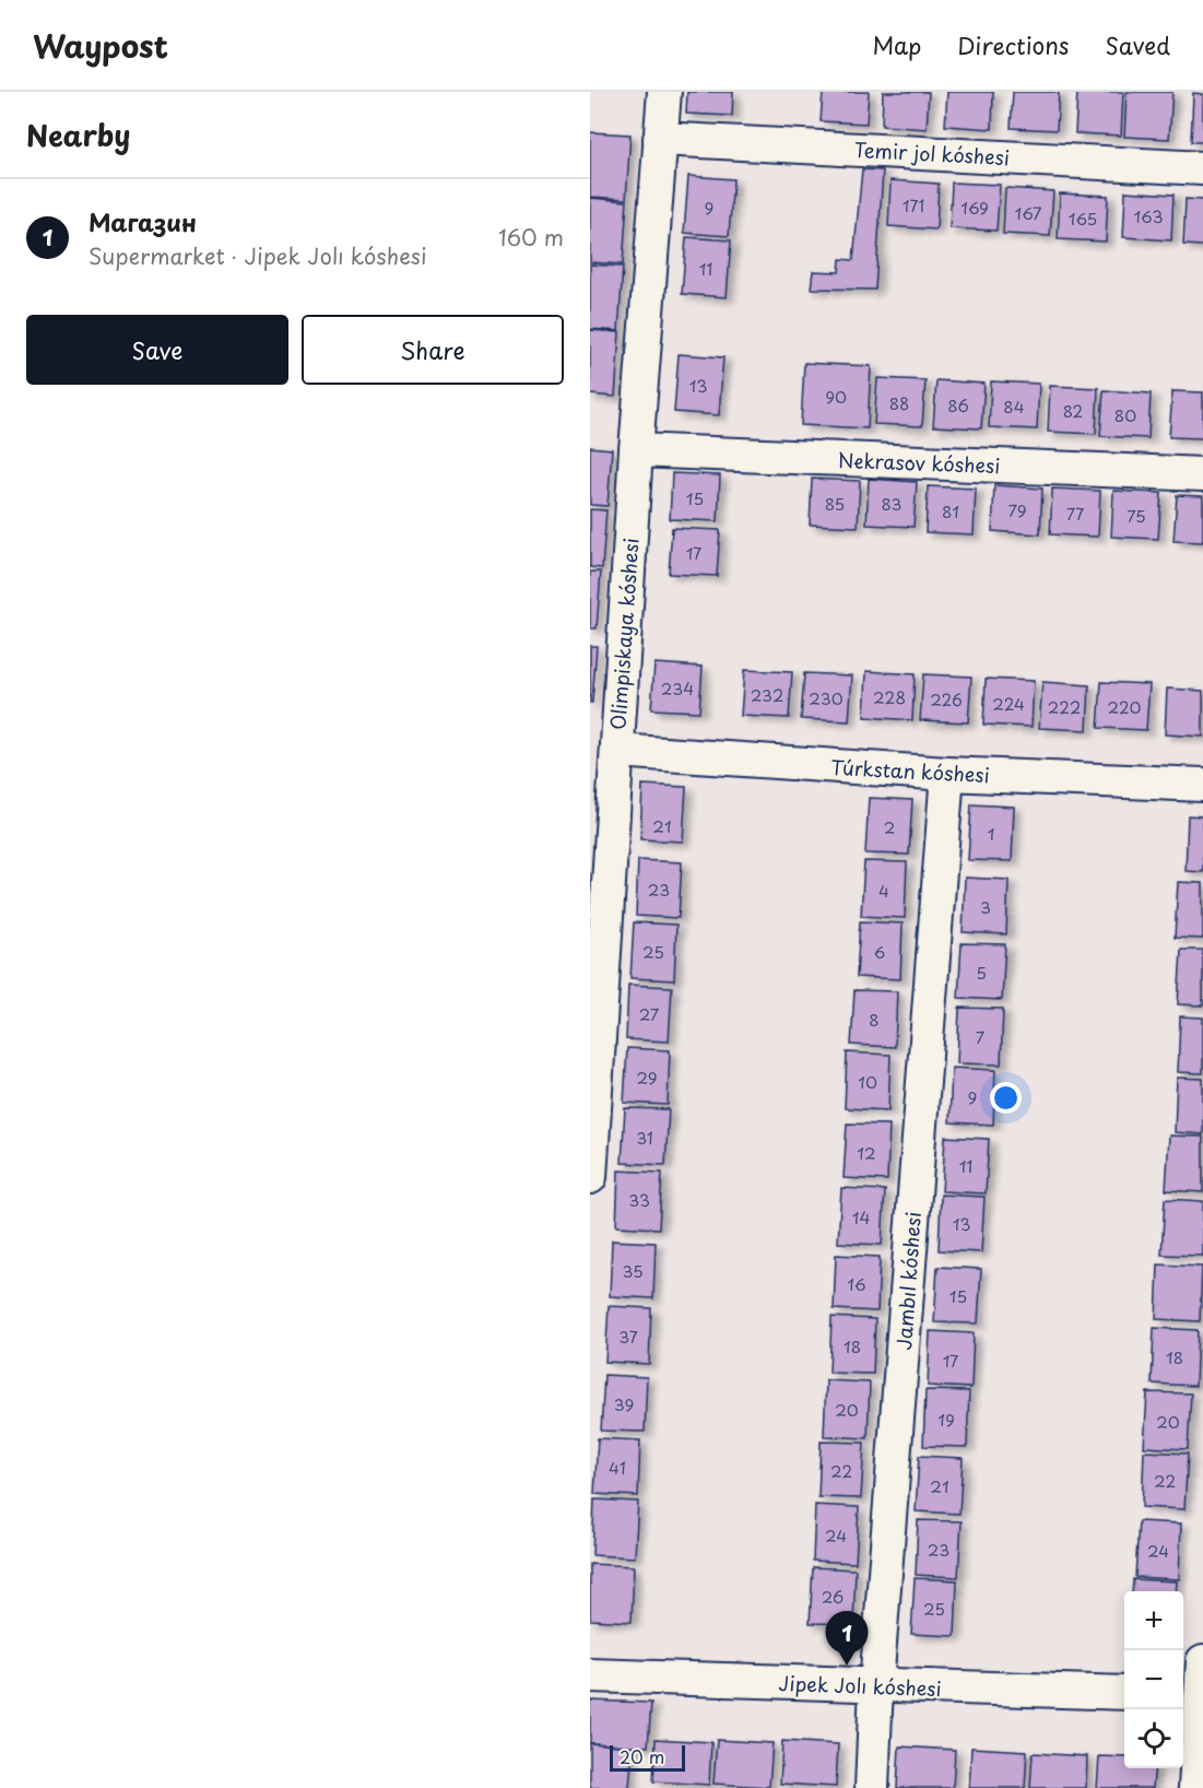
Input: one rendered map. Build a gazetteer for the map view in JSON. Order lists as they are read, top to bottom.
{
  "streets": {
    "street": [
      "Temir jol kóshesi",
      "Nekrasov kóshesi",
      "Olimpiskaya kóshesi",
      "Túrkstan kóshesi",
      "Jambıl kóshesi",
      "Jipek Jolı kóshesi"
    ]
  },
  "crossings": [
    ["Temir jol kóshesi", "Olimpiskaya kóshesi"],
    ["Nekrasov kóshesi", "Olimpiskaya kóshesi"],
    ["Olimpiskaya kóshesi", "Túrkstan kóshesi"],
    ["Túrkstan kóshesi", "Jambıl kóshesi"],
    ["Jambıl kóshesi", "Jipek Jolı kóshesi"]
  ],
  "house_numbers": [
    "171",
    "9",
    "169",
    "167",
    "163",
    "165",
    "11",
    "13",
    "90",
    "88",
    "86",
    "84",
    "82",
    "80",
    "15",
    "85",
    "83",
    "79",
    "81",
    "77",
    "75",
    "17",
    "234",
    "232",
    "228",
    "230",
    "226",
    "224",
    "222",
    "220",
    "21",
    "2",
    "1",
    "23",
    "4",
    "3",
    "25",
    "6",
    "5",
    "27",
    "8",
    "7",
    "29",
    "10",
    "9",
    "31",
    "12",
    "11",
    "33",
    "14",
    "13",
    "35",
    "16",
    "15",
    "37",
    "18",
    "18",
    "17",
    "39",
    "20",
    "19",
    "20",
    "41",
    "22",
    "22",
    "21",
    "24",
    "23",
    "24",
    "26",
    "25"
  ],
  "scale_bar": "20 m",
  "page": {
    "header": "Waypost",
    "nav": ["Map", "Directions", "Saved"],
    "heading": "Nearby",
    "list": [
      {
        "mark": "1",
        "name": "Магазин",
        "note": "Supermarket · Jipek Jolı kóshesi",
        "value": "160 m"
      }
    ],
    "buttons": ["Save", "Share"],
    "map_buttons": ["+", "−"],
    "pins": "1",
    "scale": "20 m"
  }
}
